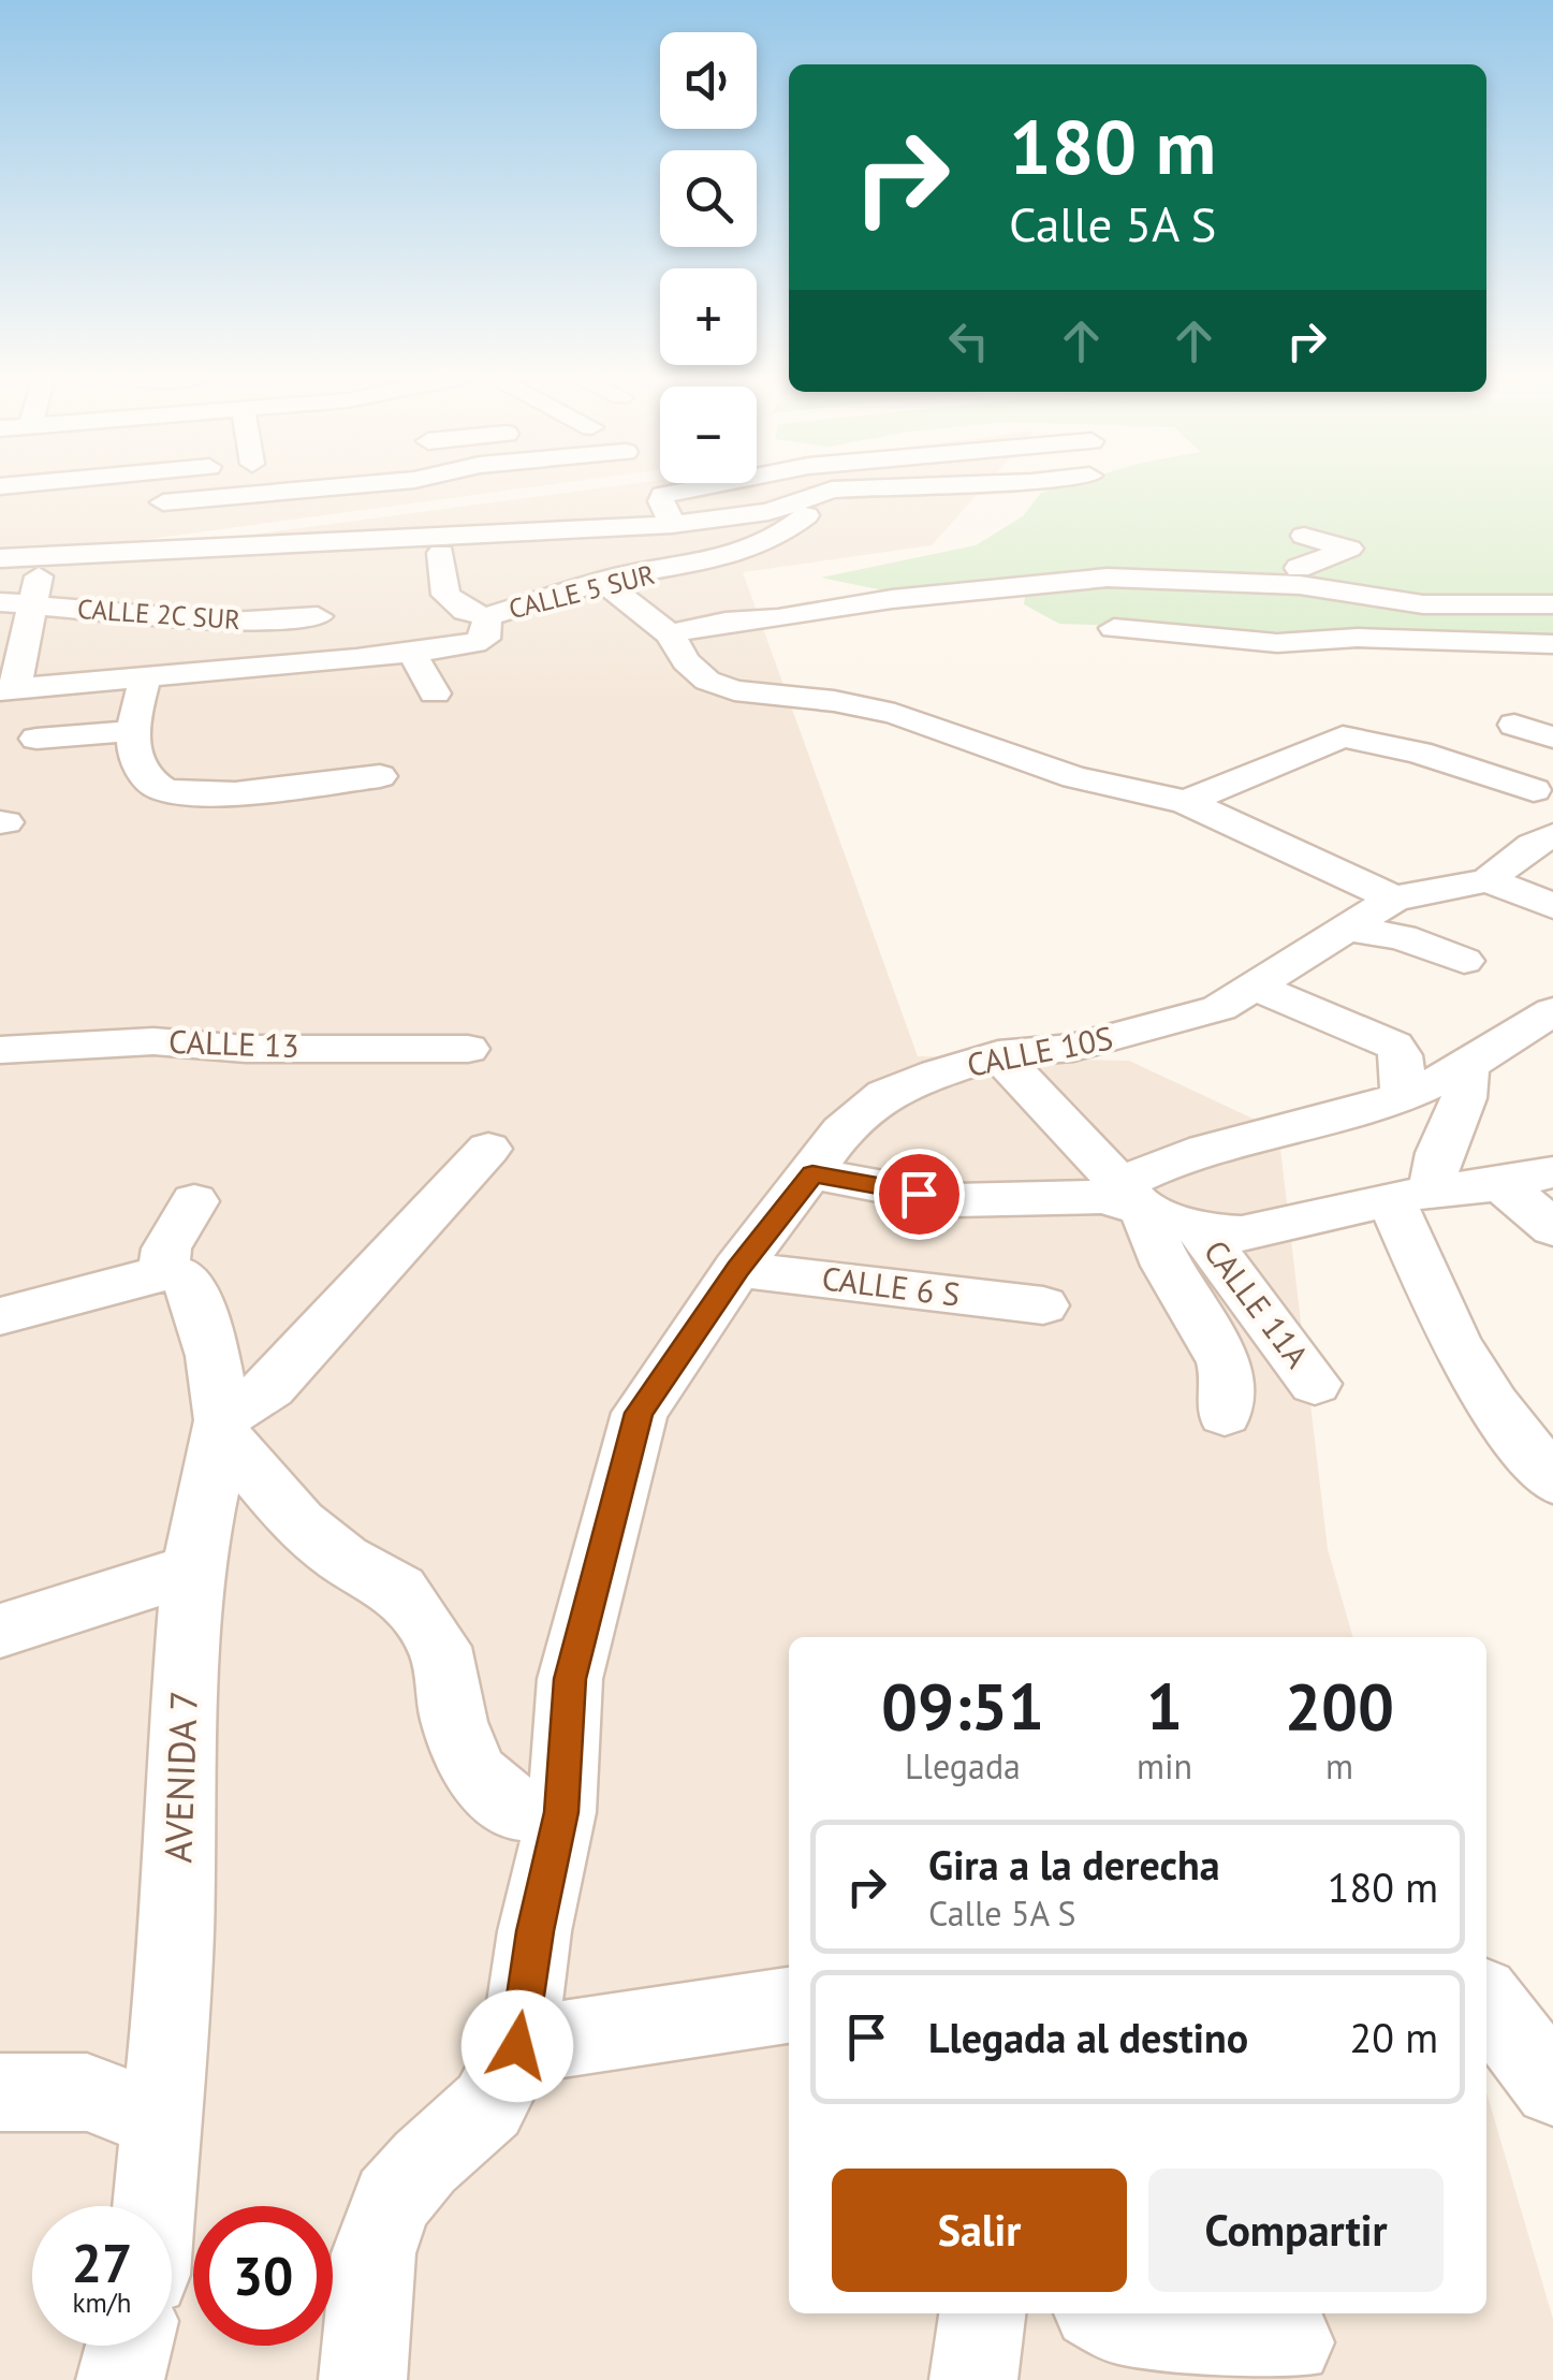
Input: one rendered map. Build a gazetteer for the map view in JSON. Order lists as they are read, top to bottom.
{
  "streets": {
    "street": [
      "CALLE 5 SUR",
      "CALLE 2C SUR",
      "CALLE 13",
      "CALLE 10S",
      "CALLE 6 S",
      "CALLE 11A",
      "AVENIDA 7"
    ]
  },
  "crossings": [
    ["CALLE 10S", "CALLE 6 S"]
  ],
  "page": {
    "map_buttons": ["+", "−"],
    "turn": ["180 m", "Calle 5A S"],
    "eta": [
      "09:51",
      "Llegada",
      "1",
      "min",
      "200",
      "m"
    ],
    "list": [
      {
        "name": "Gira a la derecha",
        "note": "Calle 5A S",
        "value": "180 m"
      },
      {
        "name": "Llegada al destino",
        "value": "20 m"
      }
    ],
    "buttons": ["Salir", "Compartir"],
    "speed": "27 km/h",
    "limit": "30"
  }
}
